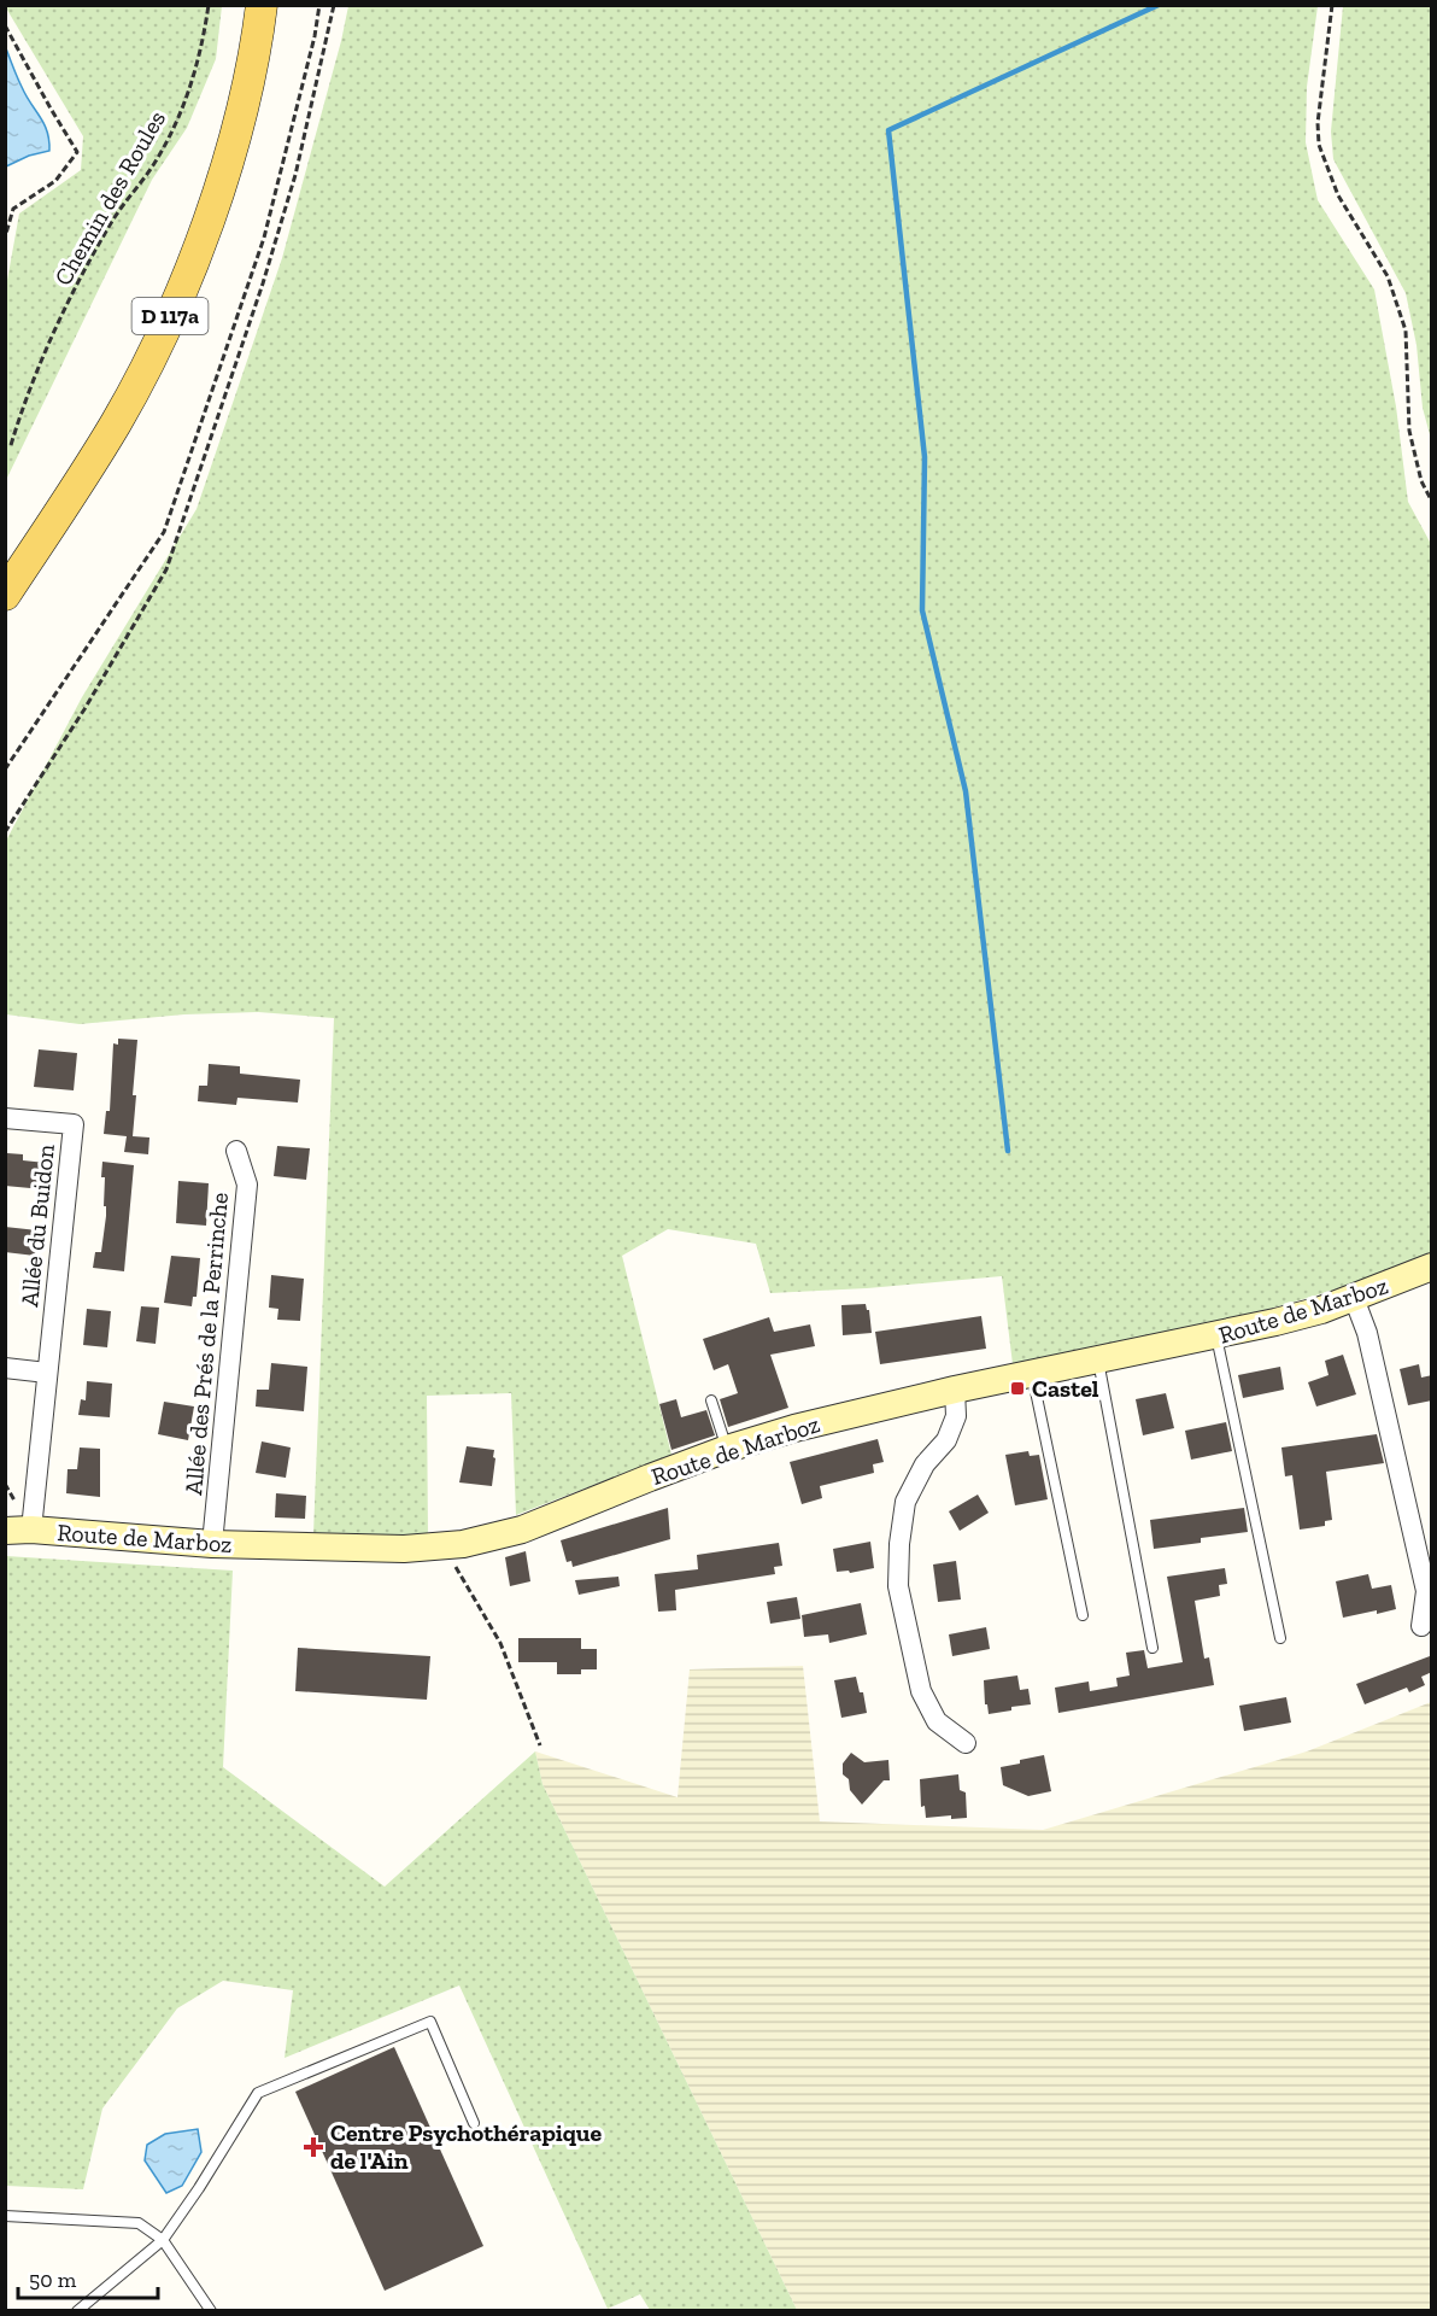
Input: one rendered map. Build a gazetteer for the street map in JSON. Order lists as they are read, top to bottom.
{
  "streets": {
    "main road": ["D 117a", "Route de Marboz"],
    "street": ["Allée du Buidon", "Allée des Prés de la Perrinche"],
    "path": ["Chemin des Roules"]
  },
  "crossings": [
    ["Allée du Buidon", "Route de Marboz"],
    ["Route de Marboz", "Allée des Prés de la Perrinche"]
  ],
  "places": {
    "transit": ["Castel"],
    "health": ["Centre Psychothérapique de l'Ain"]
  },
  "scale_bar": "50 m"
}
